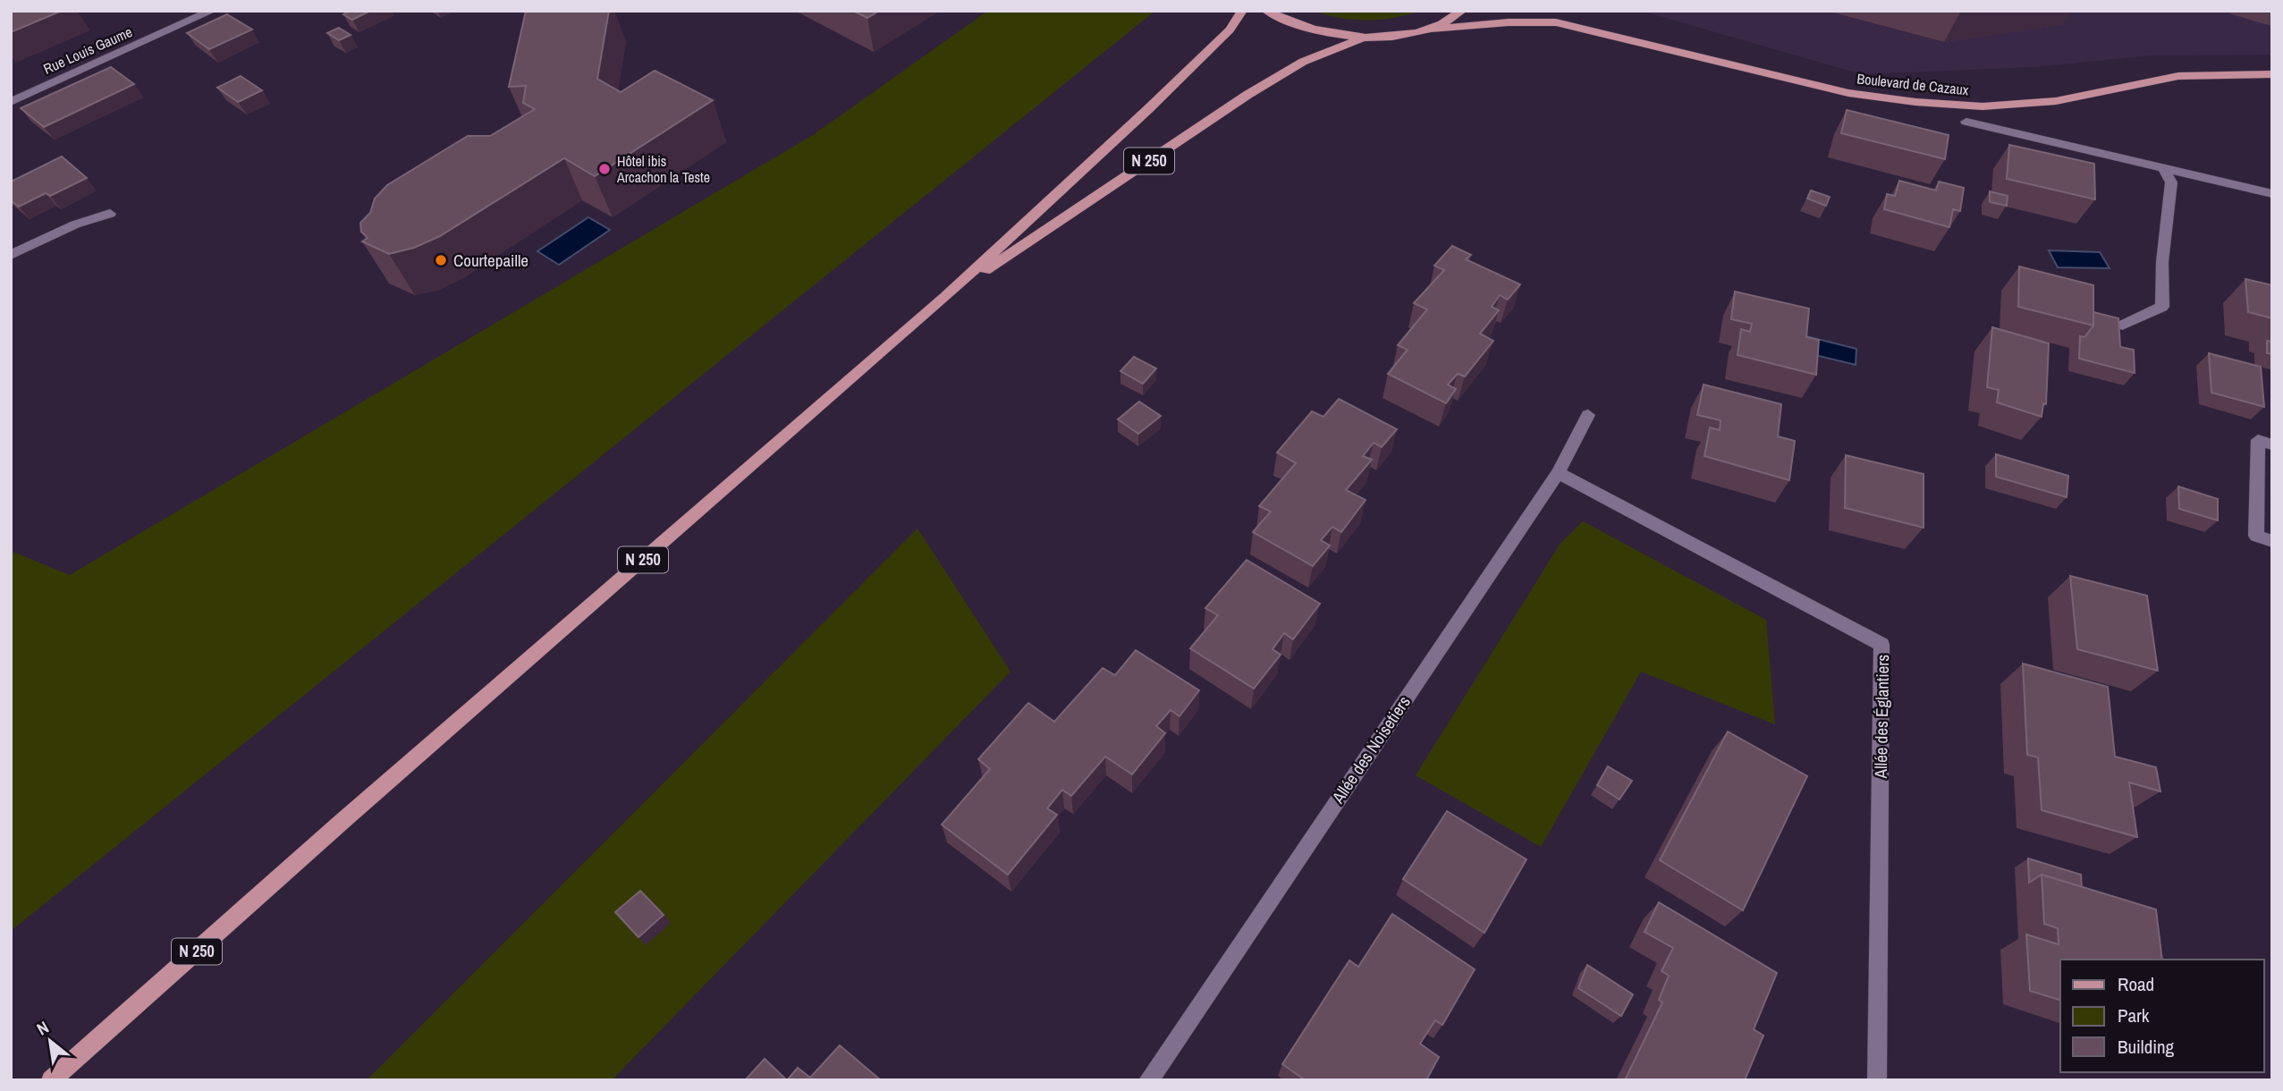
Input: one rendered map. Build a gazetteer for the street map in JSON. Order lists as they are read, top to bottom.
{
  "streets": {
    "main road": ["Boulevard de Cazaux", "N 250"],
    "street": ["Rue Louis Gaume", "Allée des Églantiers", "Allée des Noisetiers"]
  },
  "crossings": [
    ["Boulevard de Cazaux", "N 250"],
    ["Allée des Églantiers", "Allée des Noisetiers"]
  ],
  "places": ["Hôtel ibis Arcachon la Teste", "Courtepaille"],
  "legend": ["Road", "Park", "Building"],
  "north": "top left"
}
